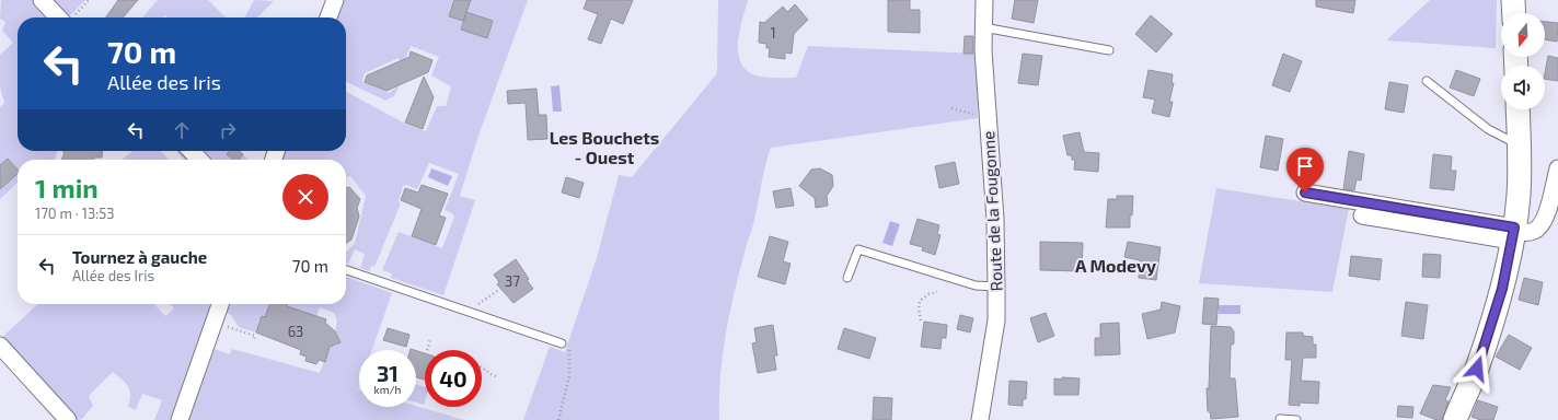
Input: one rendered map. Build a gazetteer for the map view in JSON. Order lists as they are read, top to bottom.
{
  "streets": {
    "street": ["Route de la Fougonne"]
  },
  "districts": ["Les Bouchets - Ouest", "A Modevy"],
  "house_numbers": ["1", "37", "63"],
  "north": "bottom",
  "page": {
    "turn": ["70 m", "Allée des Iris"],
    "heading": ["1 min", "170 m · 13:53"],
    "list": [
      {
        "name": "Tournez à gauche",
        "note": "Allée des Iris",
        "value": "70 m"
      }
    ],
    "speed": "31 km/h",
    "limit": "40"
  }
}
